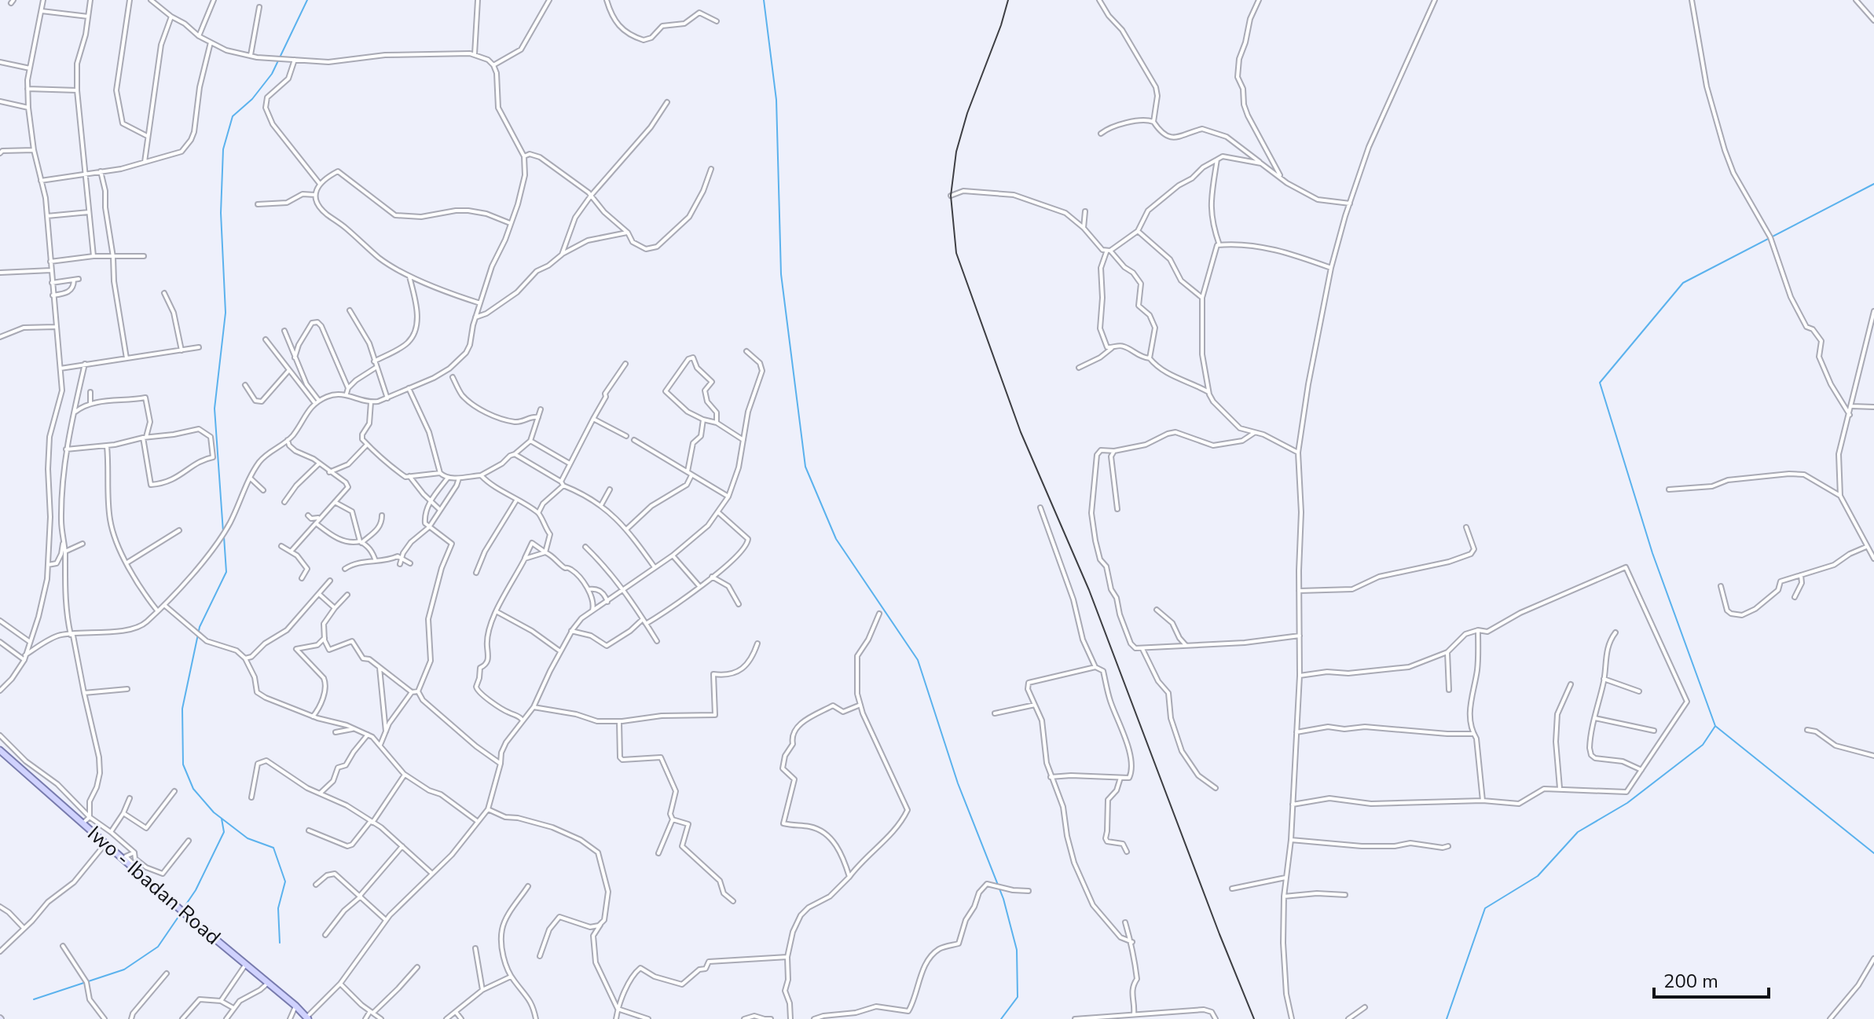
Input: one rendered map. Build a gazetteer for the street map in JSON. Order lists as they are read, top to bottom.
{
  "streets": {
    "main road": ["Iwo - Ibadan Road"]
  },
  "scale_bar": "200 m"
}
